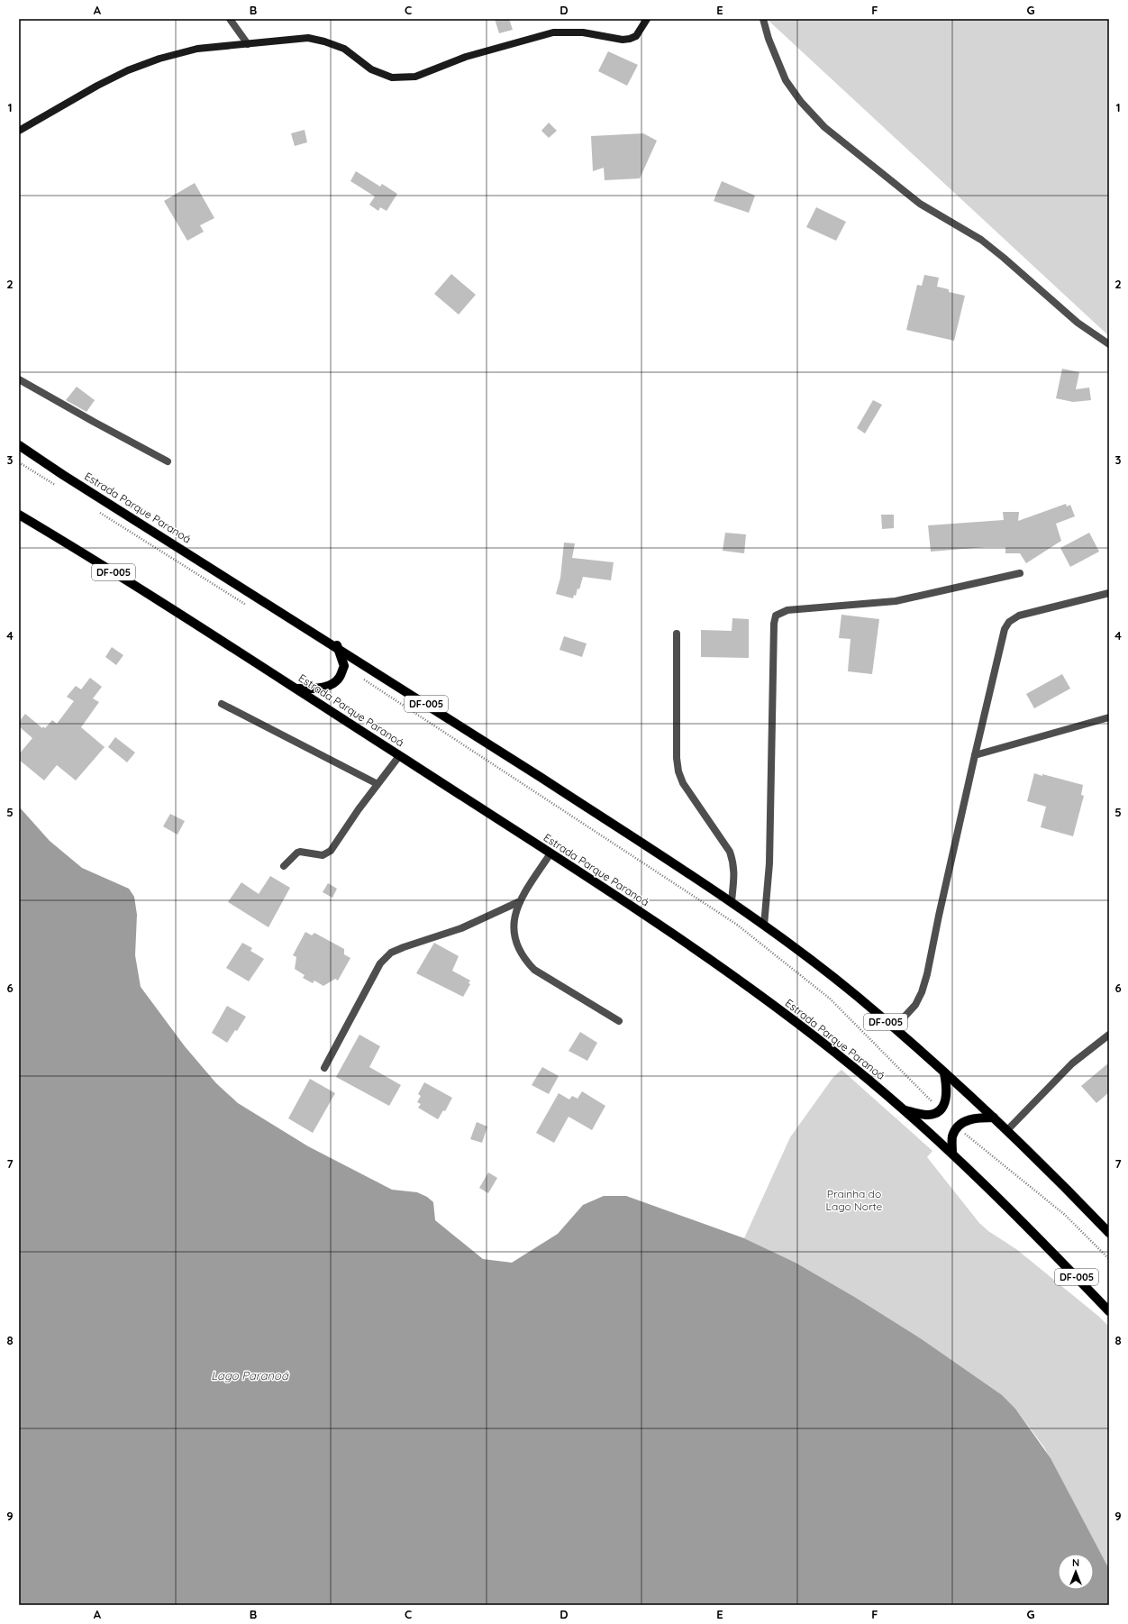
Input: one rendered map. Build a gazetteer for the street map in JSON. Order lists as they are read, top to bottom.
{
  "streets": {
    "main road": ["Estrada Parque Paranoá", "DF-005"]
  },
  "water": ["Lago Paranoá"],
  "parks": ["Prainha do Lago Norte"],
  "north": "top",
  "grid": {
    "columns": [
      "A",
      "B",
      "C",
      "D",
      "E",
      "F",
      "G"
    ],
    "rows": [
      "1",
      "2",
      "3",
      "4",
      "5",
      "6",
      "7",
      "8",
      "9"
    ]
  }
}
